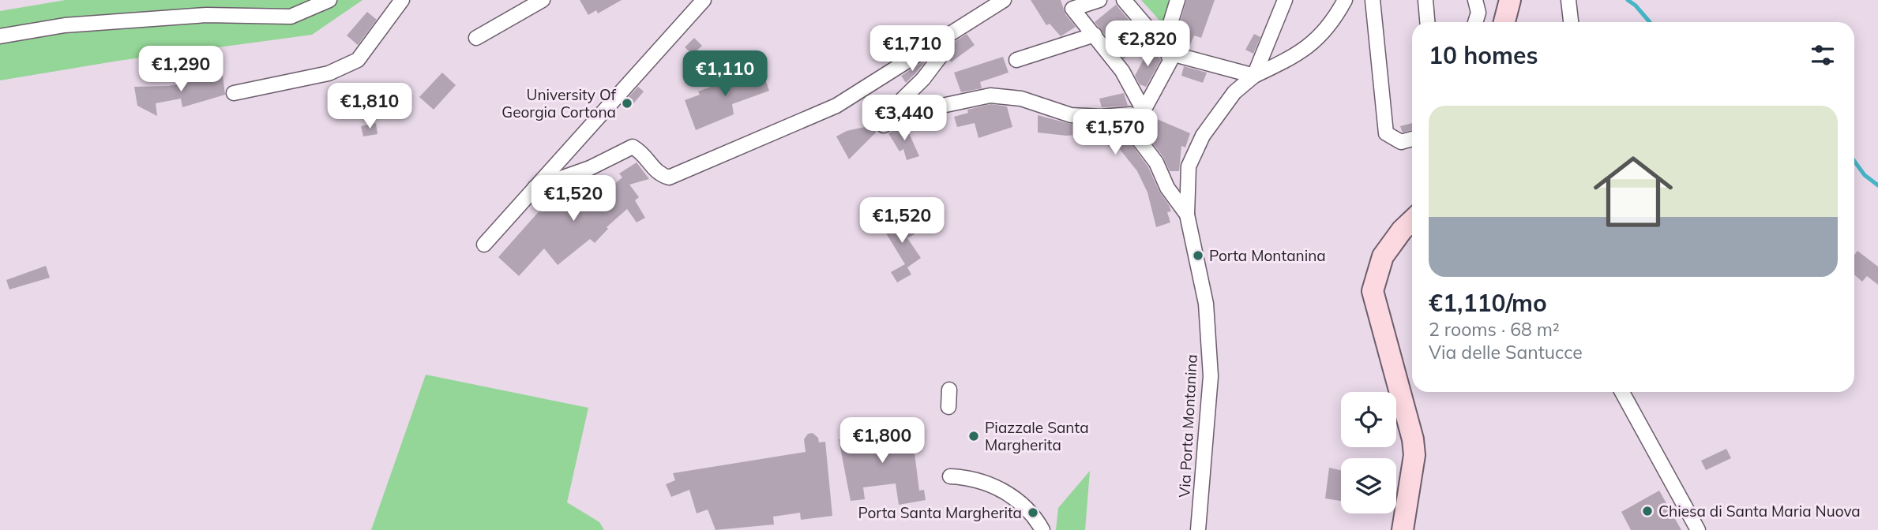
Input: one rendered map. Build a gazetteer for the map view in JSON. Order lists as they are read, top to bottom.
{
  "streets": {
    "street": ["Via Porta Montanina"]
  },
  "places": [
    "University Of Georgia Cortona",
    "Porta Montanina",
    "Piazzale Santa Margherita",
    "Chiesa di Santa Maria Nuova",
    "Porta Santa Margherita"
  ],
  "page": {
    "price": [
      "€2,820",
      "€1,710",
      "€1,290",
      "€1,110",
      "€1,810",
      "€3,440",
      "€1,570",
      "€1,520",
      "€1,520",
      "€1,800"
    ],
    "heading": "10 homes",
    "list": [
      {
        "name": "€1,110/mo",
        "note": "2 rooms · 68 m² · Via delle Santucce"
      }
    ]
  }
}
